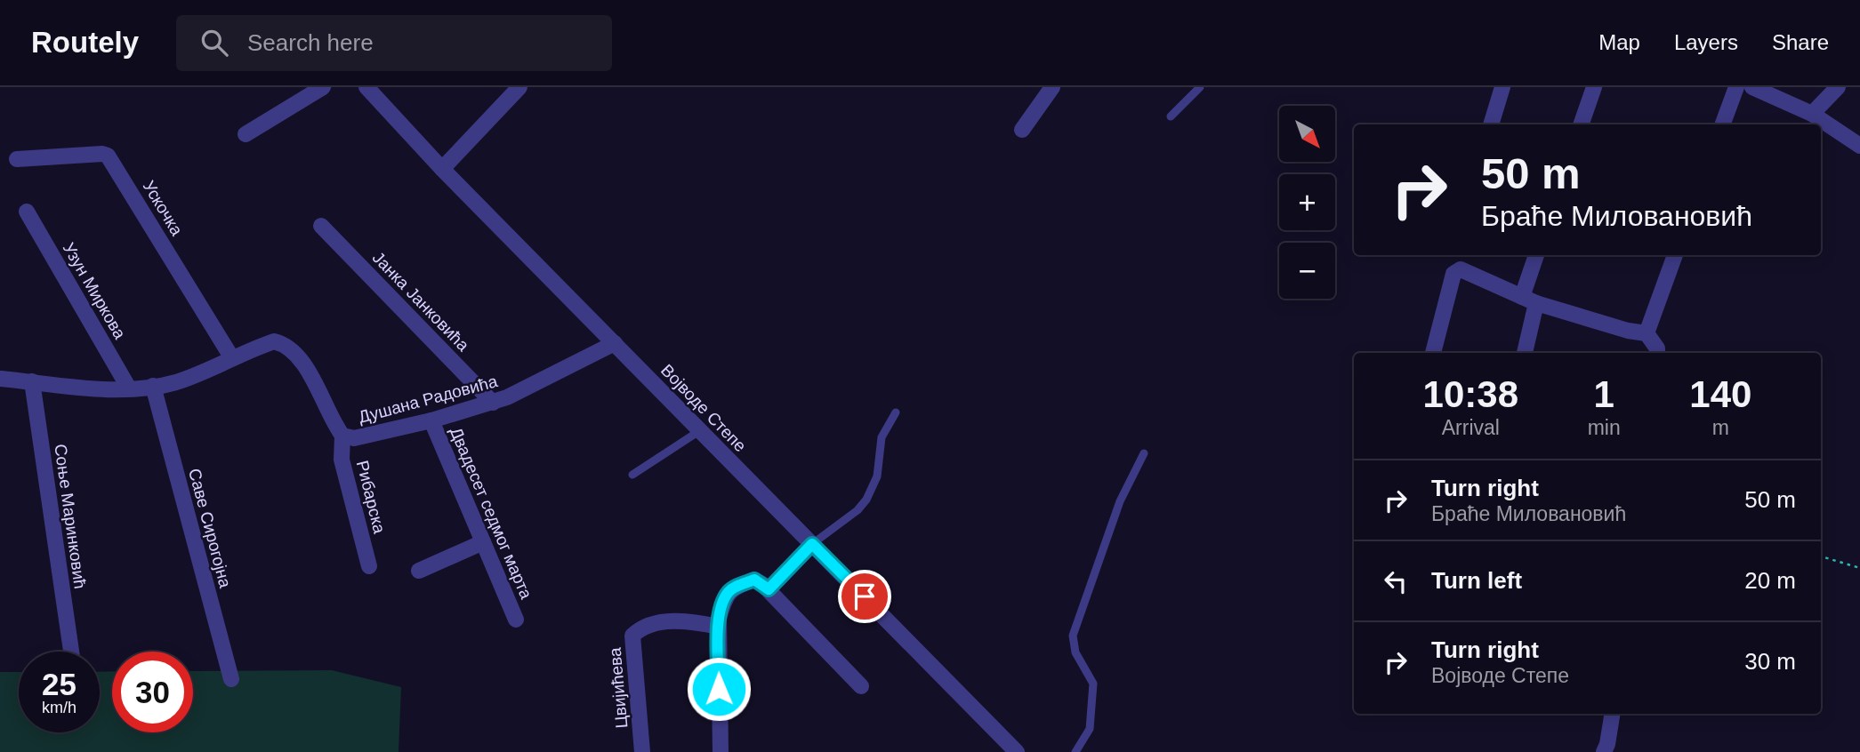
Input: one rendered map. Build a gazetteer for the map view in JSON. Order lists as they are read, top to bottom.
{
  "streets": {
    "street": [
      "Ускочка",
      "Узун Миркова",
      "Јанка Јанковића",
      "Душана Радовића",
      "Војводе Степе",
      "Рибарска",
      "Двадесет седмог марта",
      "Соње Маринковић",
      "Саве Сирогојна",
      "Цвијићева"
    ]
  },
  "crossings": [
    ["Ускочка", "Душана Радовића"],
    ["Узун Миркова", "Душана Радовића"],
    ["Јанка Јанковића", "Душана Радовића"],
    ["Душана Радовића", "Војводе Степе"],
    ["Душана Радовића", "Рибарска"],
    ["Душана Радовића", "Двадесет седмог марта"],
    ["Душана Радовића", "Соње Маринковић"],
    ["Душана Радовића", "Саве Сирогојна"]
  ],
  "north": "bottom right",
  "page": {
    "header": "Routely",
    "search": "Search here",
    "nav": ["Map", "Layers", "Share"],
    "map_buttons": ["+", "−"],
    "turn": ["50 m", "Браће Миловановић"],
    "eta": [
      "10:38",
      "Arrival",
      "1",
      "min",
      "140",
      "m"
    ],
    "list": [
      {
        "name": "Turn right",
        "note": "Браће Миловановић",
        "value": "50 m"
      },
      {
        "name": "Turn left",
        "value": "20 m"
      },
      {
        "name": "Turn right",
        "note": "Војводе Степе",
        "value": "30 m"
      }
    ],
    "speed": "25 km/h",
    "limit": "30"
  }
}
